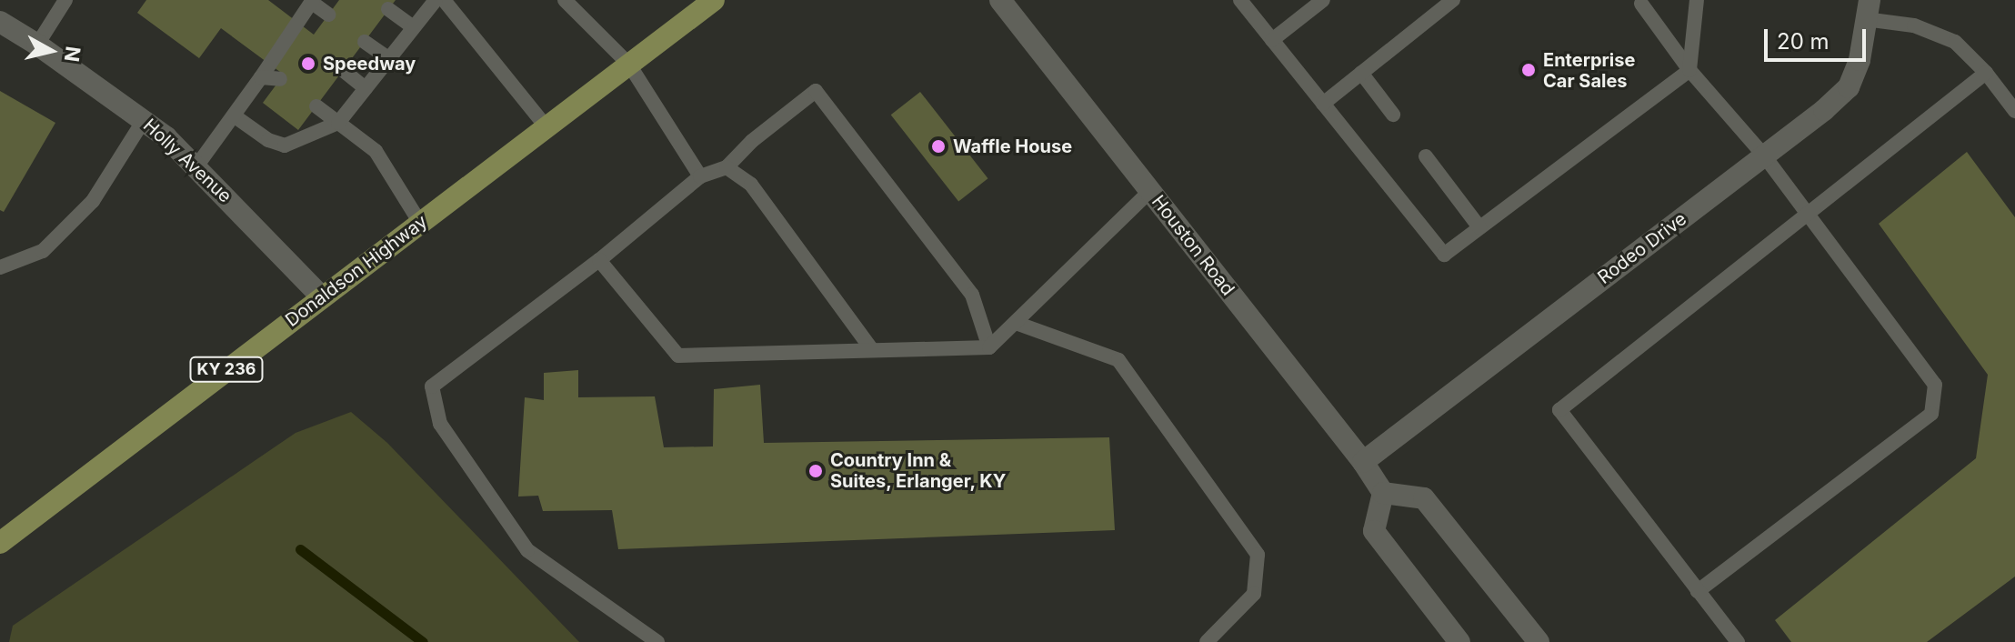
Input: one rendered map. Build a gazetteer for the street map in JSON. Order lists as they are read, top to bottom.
{
  "streets": {
    "main road": ["Donaldson Highway", "KY 236"],
    "street": ["Holly Avenue", "Houston Road", "Rodeo Drive"]
  },
  "crossings": [
    ["Holly Avenue", "Donaldson Highway"],
    ["Houston Road", "Rodeo Drive"]
  ],
  "places": [
    "Speedway",
    "Enterprise Car Sales",
    "Waffle House",
    "Country Inn & Suites, Erlanger, KY"
  ],
  "scale_bar": "20 m",
  "north": "right"
}
